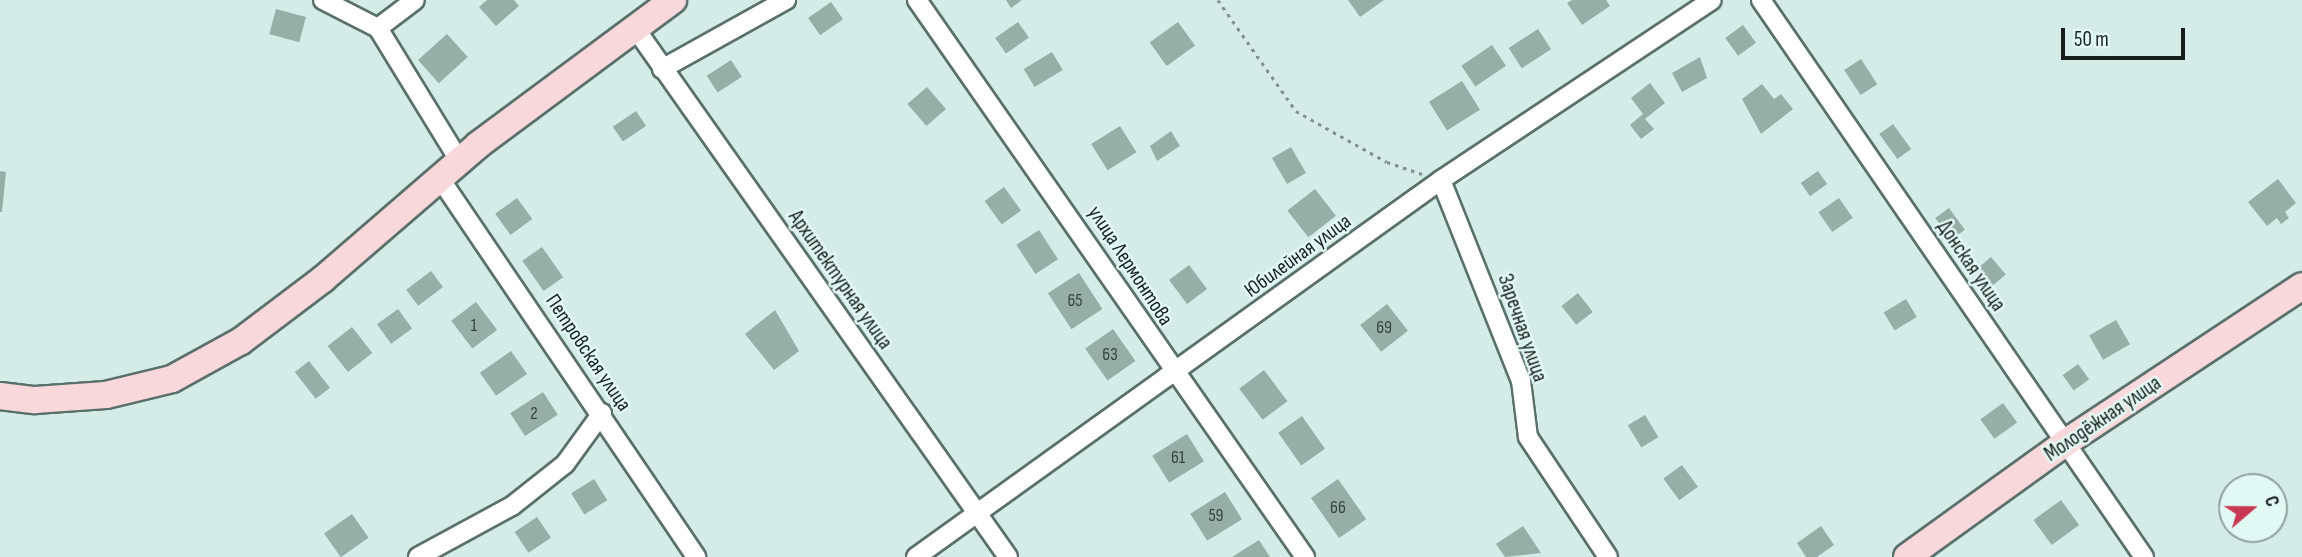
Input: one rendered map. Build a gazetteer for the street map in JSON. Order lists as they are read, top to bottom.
{
  "streets": {
    "street": [
      "Юбилейная улица",
      "улица Лермонтова",
      "Донская улица",
      "Архитектурная улица",
      "Заречная улица",
      "Петровская улица",
      "Молодёжная улица"
    ]
  },
  "crossings": [
    ["Юбилейная улица", "улица Лермонтова"],
    ["Юбилейная улица", "Архитектурная улица"],
    ["Юбилейная улица", "Заречная улица"],
    ["Донская улица", "Молодёжная улица"]
  ],
  "house_numbers": [
    "65",
    "1",
    "69",
    "63",
    "2",
    "61",
    "66",
    "59"
  ],
  "scale_bar": "50 m",
  "north": "right"
}
